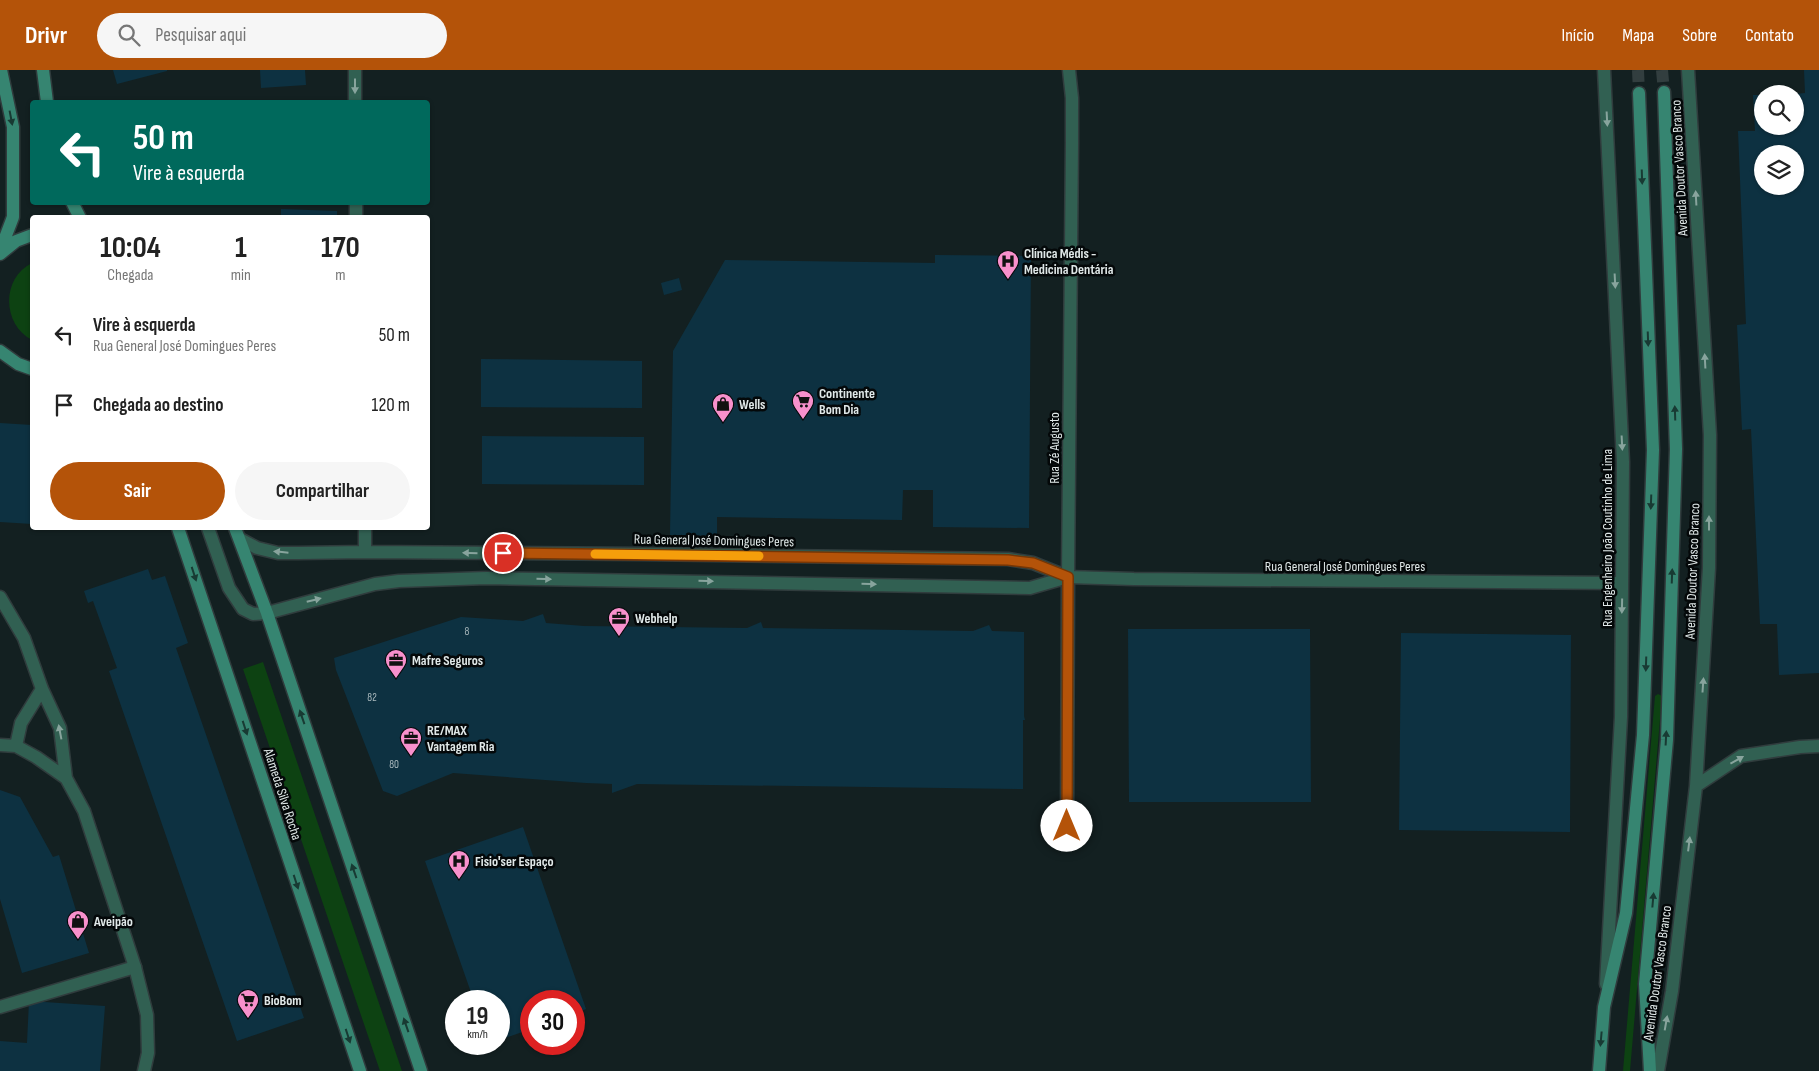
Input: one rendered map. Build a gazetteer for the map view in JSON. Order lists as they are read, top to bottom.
{
  "streets": {
    "main road": ["Avenida Doutor Vasco Branco", "Alameda Silva Rocha"],
    "street": ["Rua Zé Augusto", "Rua Engenheiro João Coutinho de Lima", "Rua General José Domingues Peres"]
  },
  "crossings": [
    ["Rua Zé Augusto", "Rua General José Domingues Peres"],
    ["Rua Engenheiro João Coutinho de Lima", "Rua General José Domingues Peres"]
  ],
  "one_way": ["Avenida Doutor Vasco Branco", "Rua Engenheiro João Coutinho de Lima"],
  "places": {
    "hospital": ["Clínica Médis - Medicina Dentária", "Fisio'ser Espaço"],
    "supermarket": ["Continente Bom Dia", "BioBom"],
    "shop": ["Wells", "Aveipão"],
    "office": ["Webhelp", "Mafre Seguros", "RE/MAX Vantagem Ria"]
  },
  "house_numbers": ["8", "82", "80"],
  "page": {
    "header": "Drivr",
    "search": "Pesquisar aqui",
    "nav": [
      "Início",
      "Mapa",
      "Sobre",
      "Contato"
    ],
    "turn": ["50 m", "Vire à esquerda"],
    "eta": [
      "10:04",
      "Chegada",
      "1",
      "min",
      "170",
      "m"
    ],
    "list": [
      {
        "name": "Vire à esquerda",
        "note": "Rua General José Domingues Peres",
        "value": "50 m"
      },
      {
        "name": "Chegada ao destino",
        "value": "120 m"
      }
    ],
    "buttons": ["Sair", "Compartilhar"],
    "speed": "19 km/h",
    "limit": "30"
  }
}
